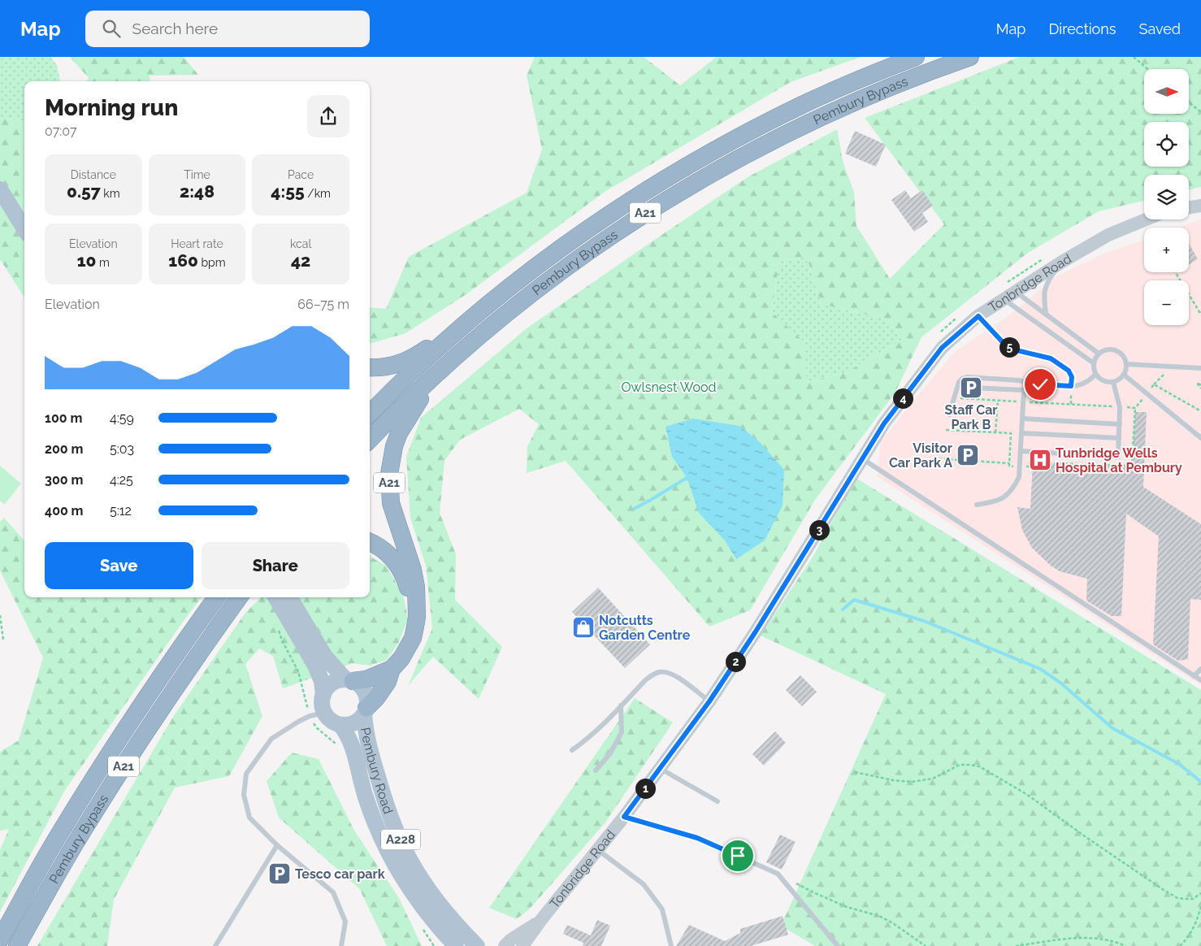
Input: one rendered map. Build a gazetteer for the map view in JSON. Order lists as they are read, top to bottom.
{
  "streets": {
    "highway": ["Pembury Bypass", "A21"],
    "main road": ["Pembury Road", "A228"],
    "street": ["Tonbridge Road"]
  },
  "crossings": [
    ["Pembury Bypass", "A21"],
    ["A21", "Pembury Road"]
  ],
  "parks": ["Owlsnest Wood"],
  "places": {
    "parking": ["Staff Car Park B", "Visitor Car Park A", "Tesco car park"],
    "hospital": ["Tunbridge Wells Hospital at Pembury"],
    "shop": ["Notcutts Garden Centre"]
  },
  "north": "right",
  "page": {
    "header": "Map",
    "search": "Search here",
    "nav": ["Map", "Directions", "Saved"],
    "map_buttons": ["+", "−"],
    "heading": ["Morning run", "07:07"],
    "stats": [
      ["Distance", "0.57 km"],
      ["Time", "2:48"],
      ["Pace", "4:55 /km"],
      ["Elevation", "10 m"],
      ["Heart rate", "160 bpm"],
      ["kcal", "42"]
    ],
    "chart": ["Elevation", "66–75 m"],
    "pins": [
      "5",
      "4",
      "3",
      "2",
      "1"
    ],
    "list": [
      {
        "name": "100 m",
        "note": "4:59"
      },
      {
        "name": "200 m",
        "note": "5:03"
      },
      {
        "name": "300 m",
        "note": "4:25"
      },
      {
        "name": "400 m",
        "note": "5:12"
      }
    ],
    "buttons": ["Save", "Share"]
  }
}
